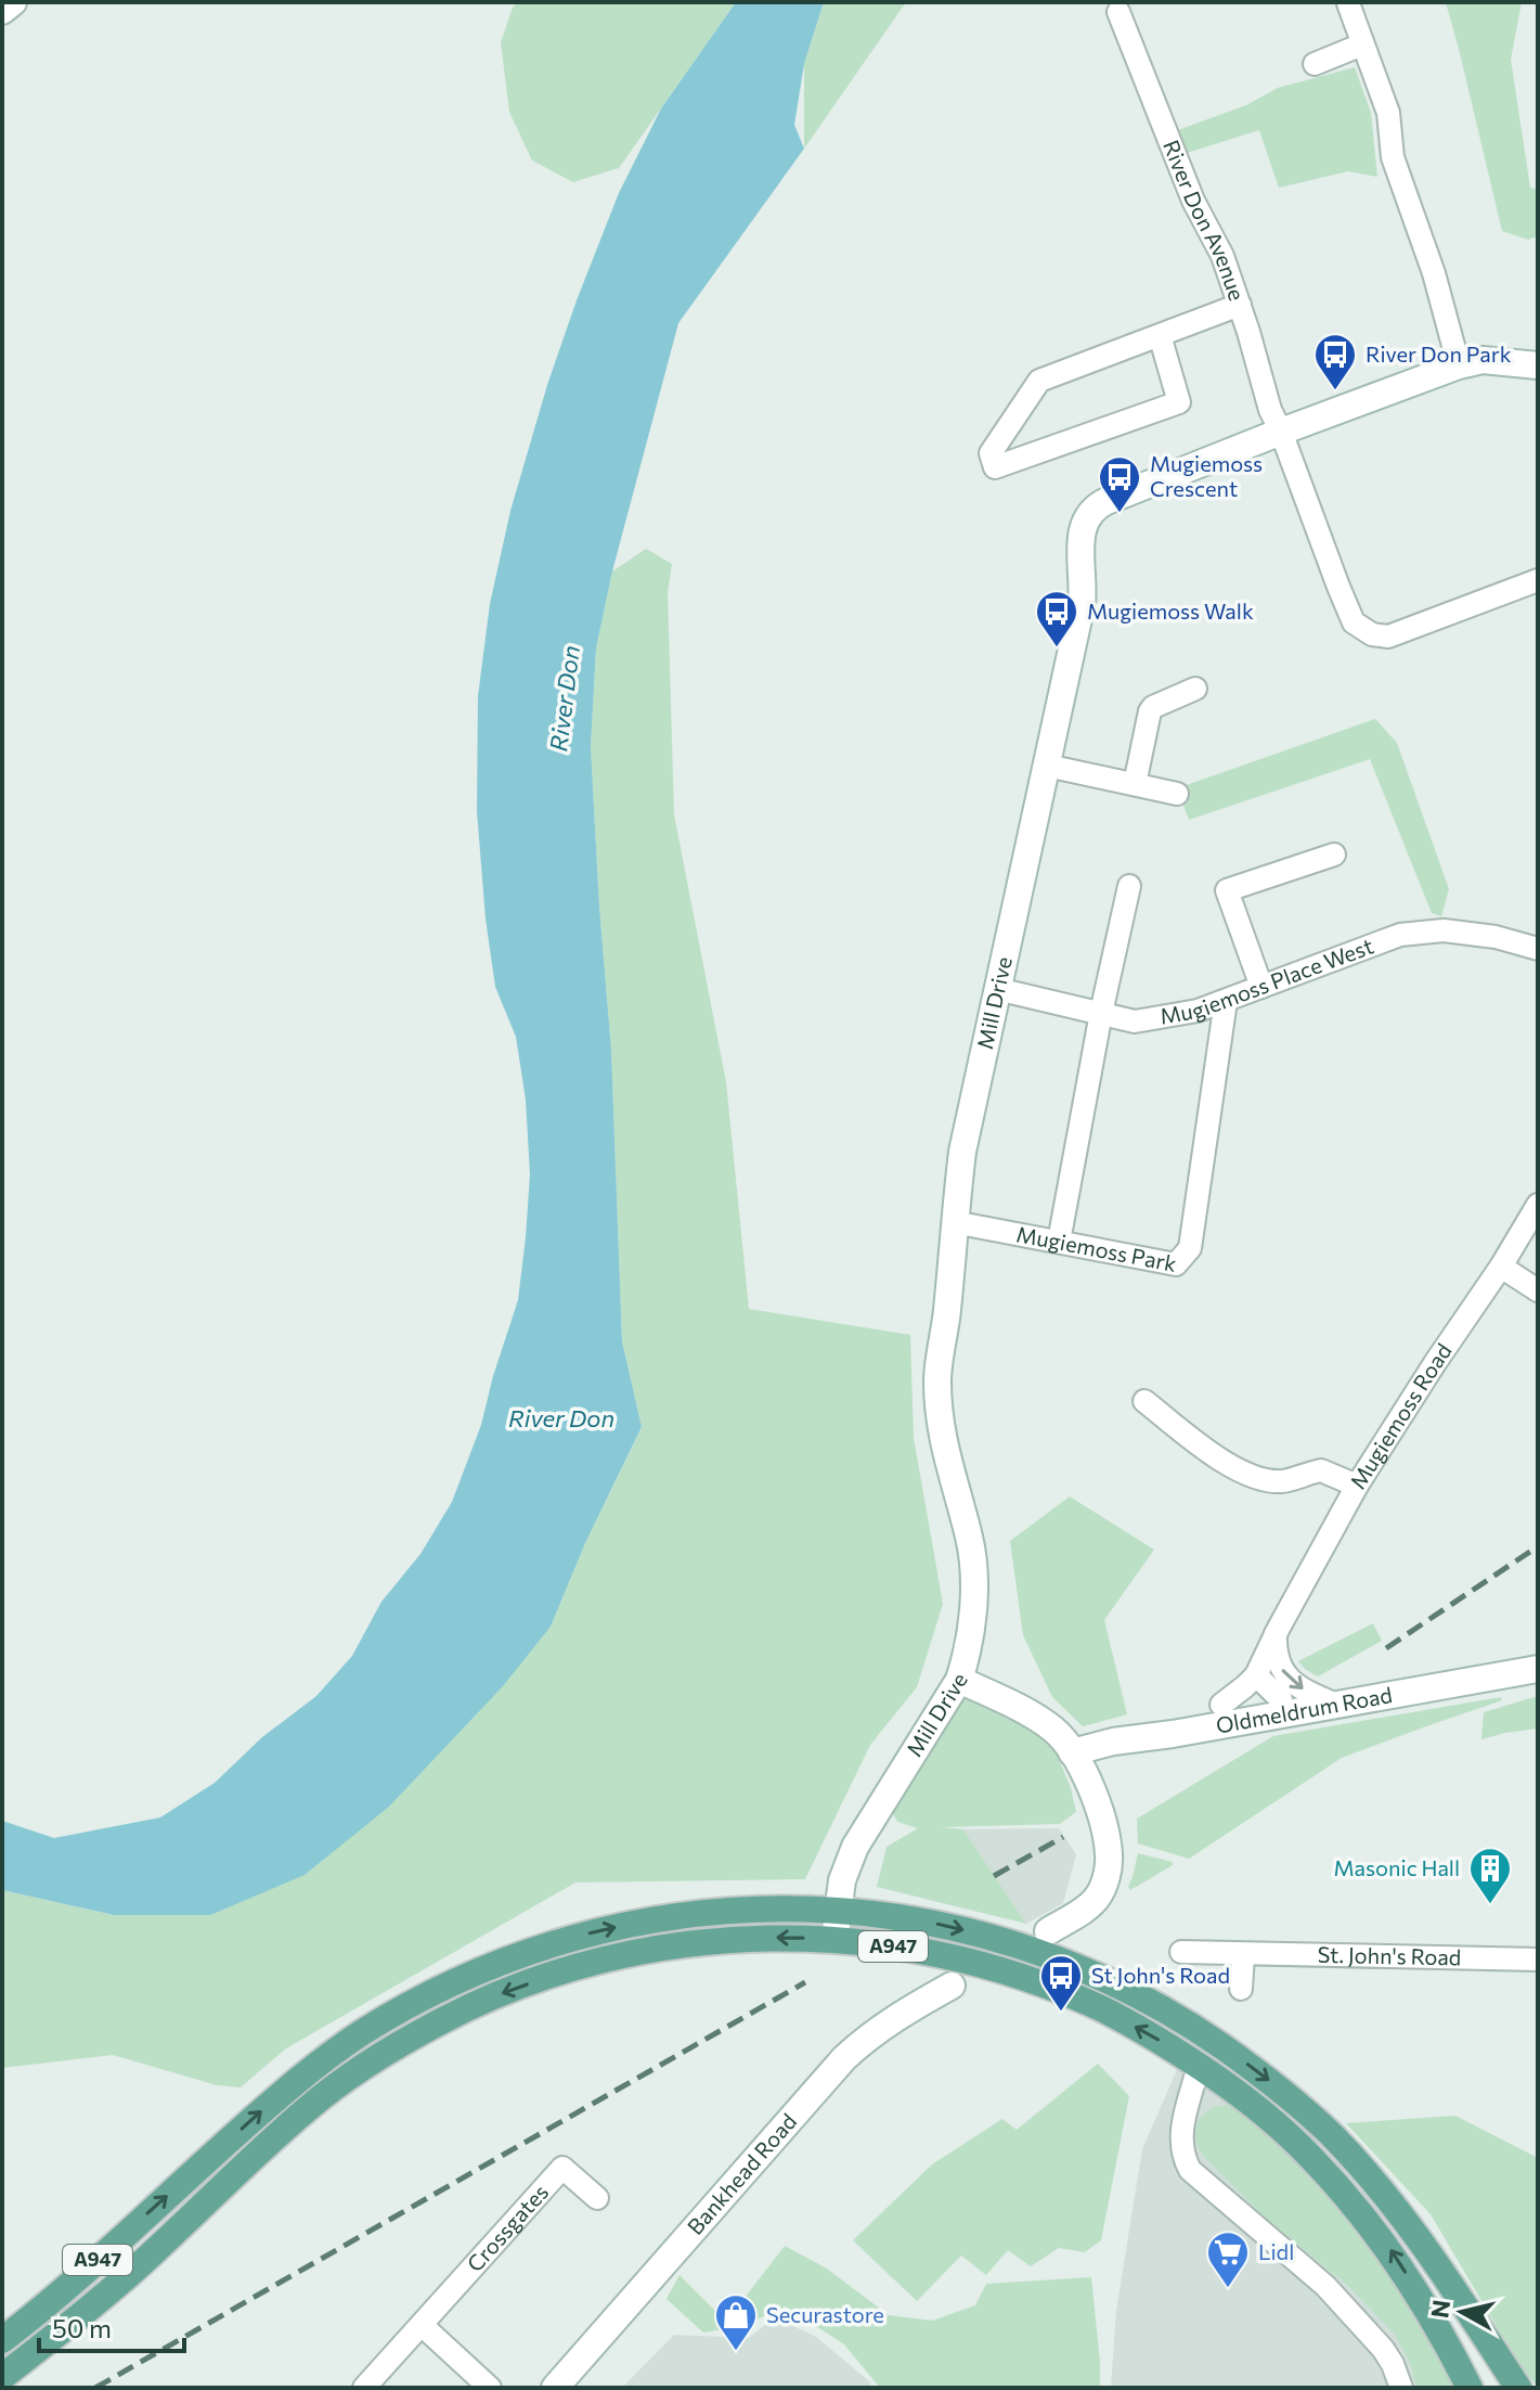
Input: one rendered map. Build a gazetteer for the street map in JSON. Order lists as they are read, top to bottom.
{
  "streets": {
    "main road": ["A947"],
    "street": [
      "River Don Avenue",
      "Mugiemoss Place West",
      "Mill Drive",
      "Mugiemoss Park",
      "Mugiemoss Road",
      "Oldmeldrum Road",
      "St. John's Road",
      "Bankhead Road",
      "Crossgates"
    ]
  },
  "crossings": [
    ["River Don Avenue", "Mill Drive"],
    ["Mugiemoss Place West", "Mill Drive"],
    ["Mugiemoss Place West", "Mugiemoss Park"],
    ["Mill Drive", "Mugiemoss Park"],
    ["Mill Drive", "A947"]
  ],
  "water": ["River Don"],
  "places": {
    "bus stop": [
      "River Don Park",
      "Mugiemoss Crescent",
      "Mugiemoss Walk",
      "St John's Road"
    ],
    "building": ["Masonic Hall"],
    "supermarket": ["Lidl"],
    "shop": ["Securastore"]
  },
  "scale_bar": "50 m",
  "north": "left"
}
